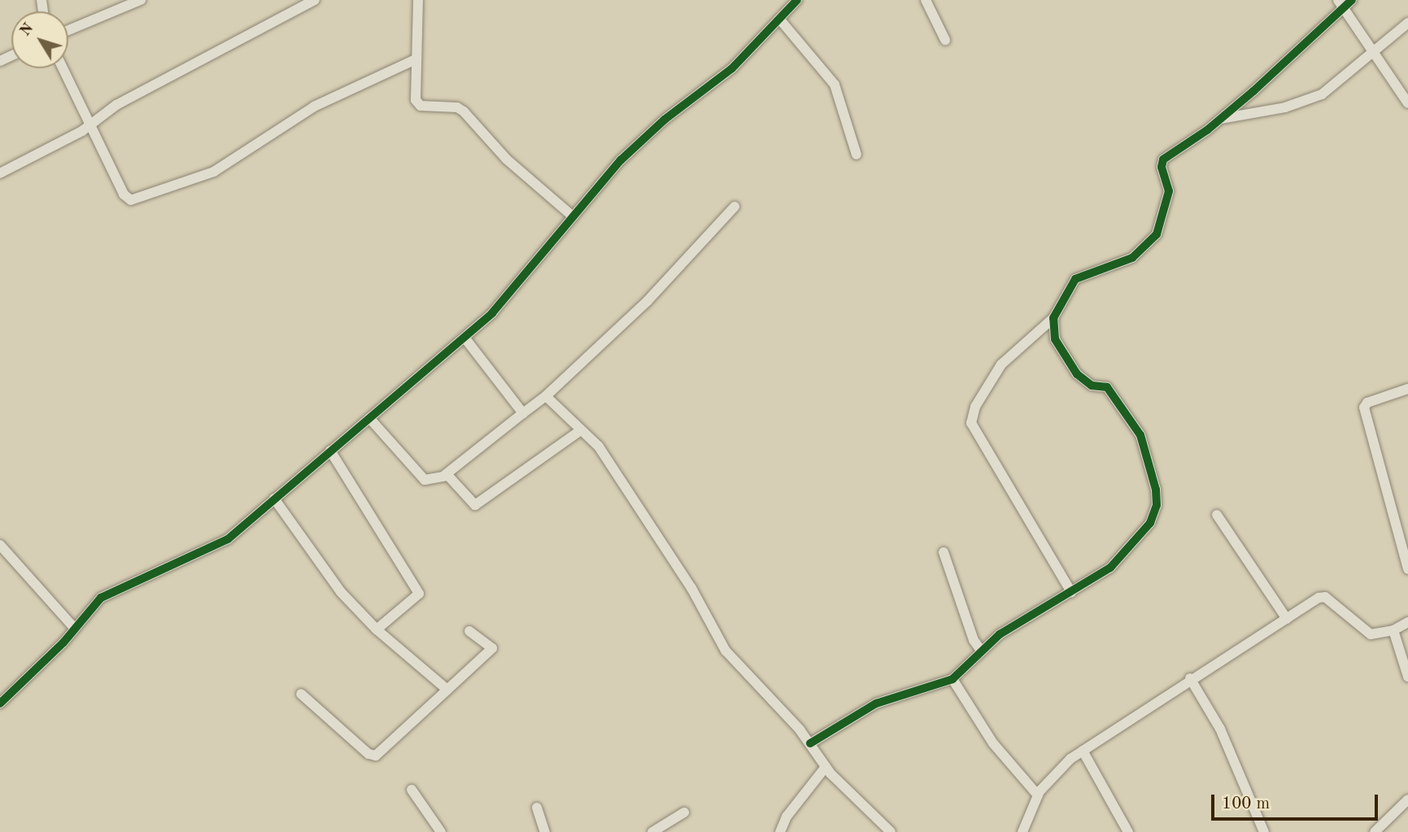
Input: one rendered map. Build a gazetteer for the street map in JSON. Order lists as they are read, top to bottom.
{
  "scale_bar": "100 m",
  "north": "top left"
}
